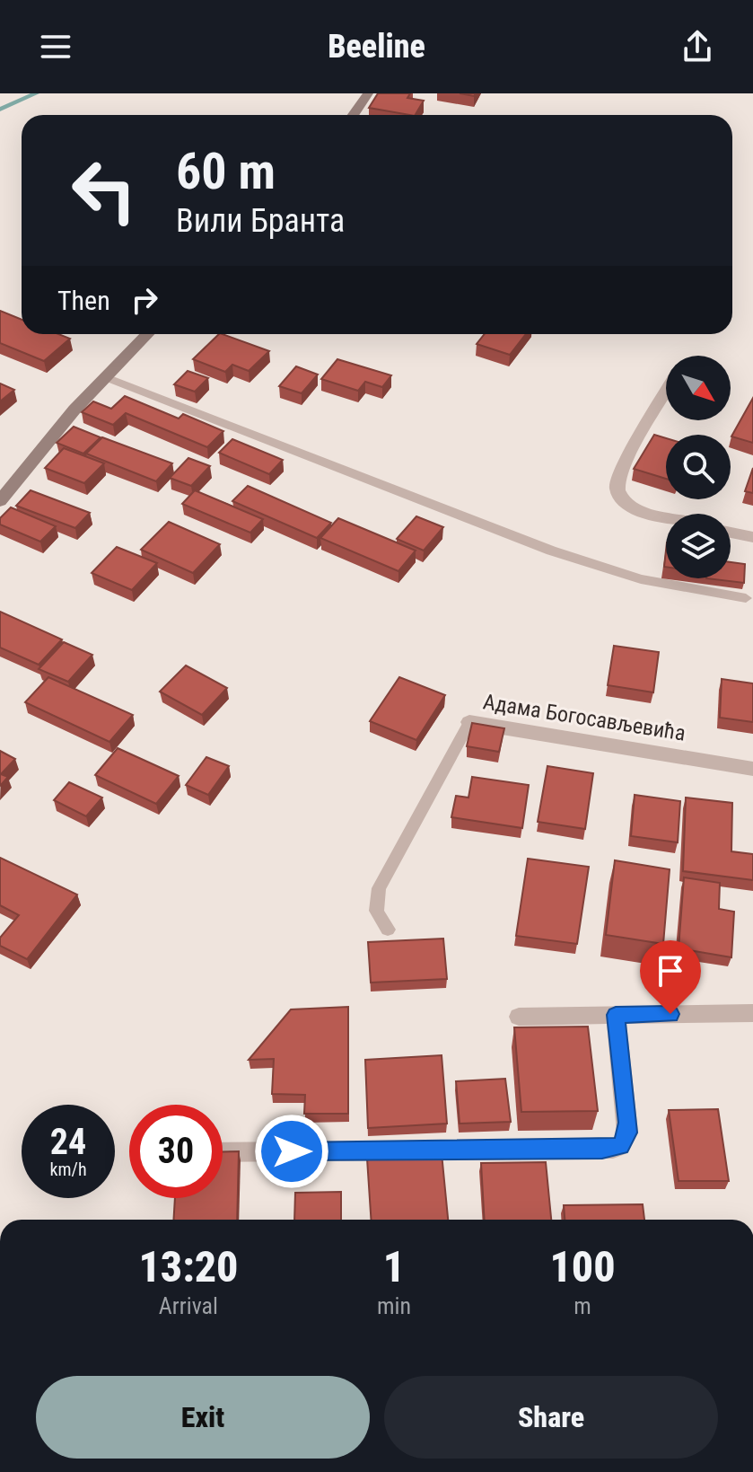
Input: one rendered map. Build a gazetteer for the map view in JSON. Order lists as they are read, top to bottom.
{
  "streets": {
    "street": ["Адама Богосављевића"]
  },
  "north": "bottom right",
  "page": {
    "header": "Beeline",
    "turn": ["60 m", "Вили Бранта"],
    "then": "Then",
    "speed": "24 km/h",
    "limit": "30",
    "eta": [
      "13:20",
      "Arrival",
      "1",
      "min",
      "100",
      "m"
    ],
    "buttons": ["Exit", "Share"]
  }
}
